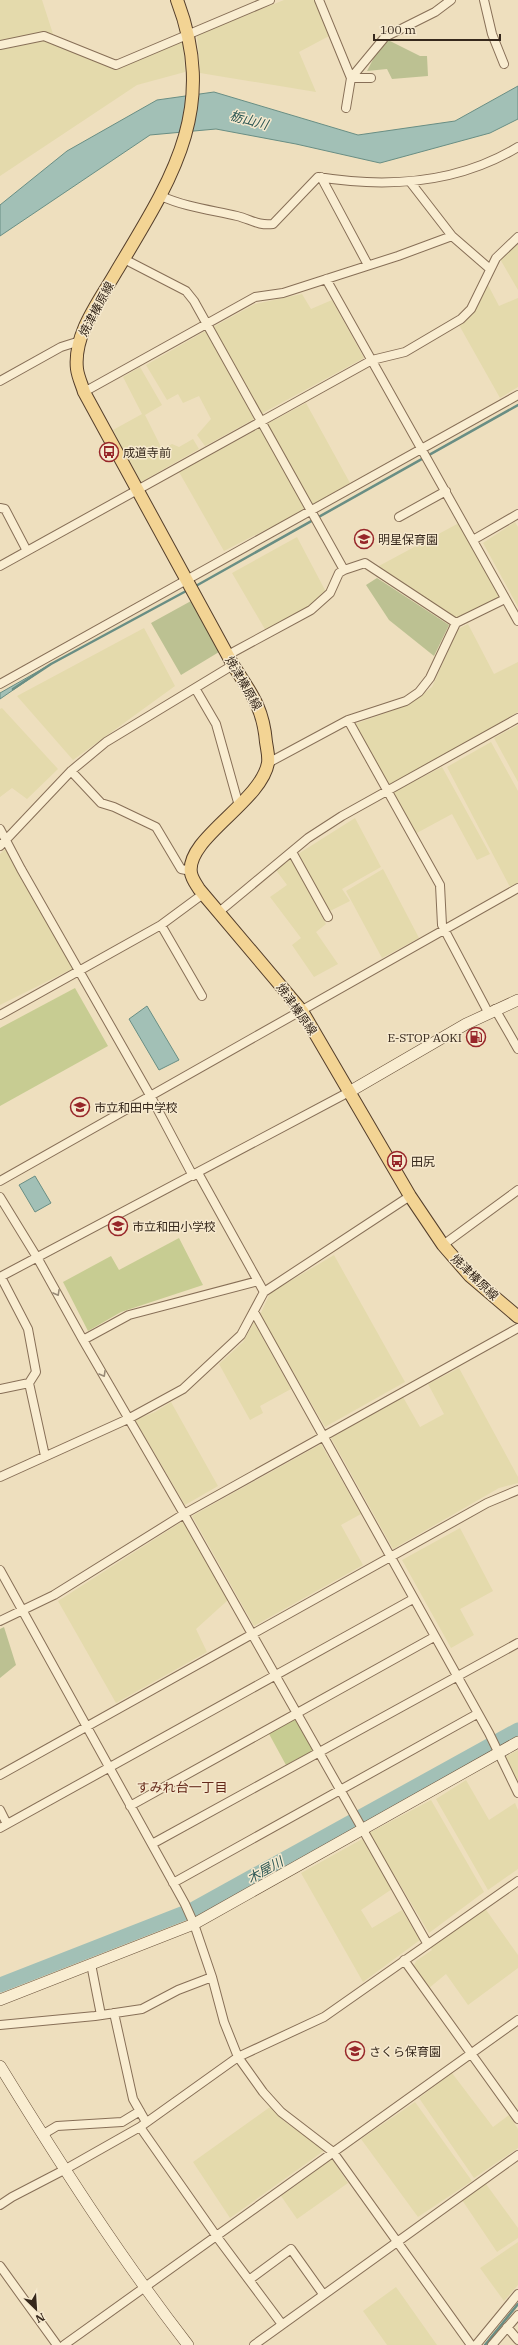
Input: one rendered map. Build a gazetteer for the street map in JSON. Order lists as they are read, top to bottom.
{
  "streets": {
    "main road": ["焼津榛原線"]
  },
  "districts": ["すみれ台一丁目"],
  "water": ["栃山川", "木屋川"],
  "places": {
    "bus stop": ["成道寺前", "田尻"],
    "school or university": [
      "明星保育園",
      "市立和田中学校",
      "市立和田小学校",
      "さくら保育園"
    ],
    "fuel station": ["E-STOP AOKI"]
  },
  "scale_bar": "100 m",
  "north": "bottom right"
}
